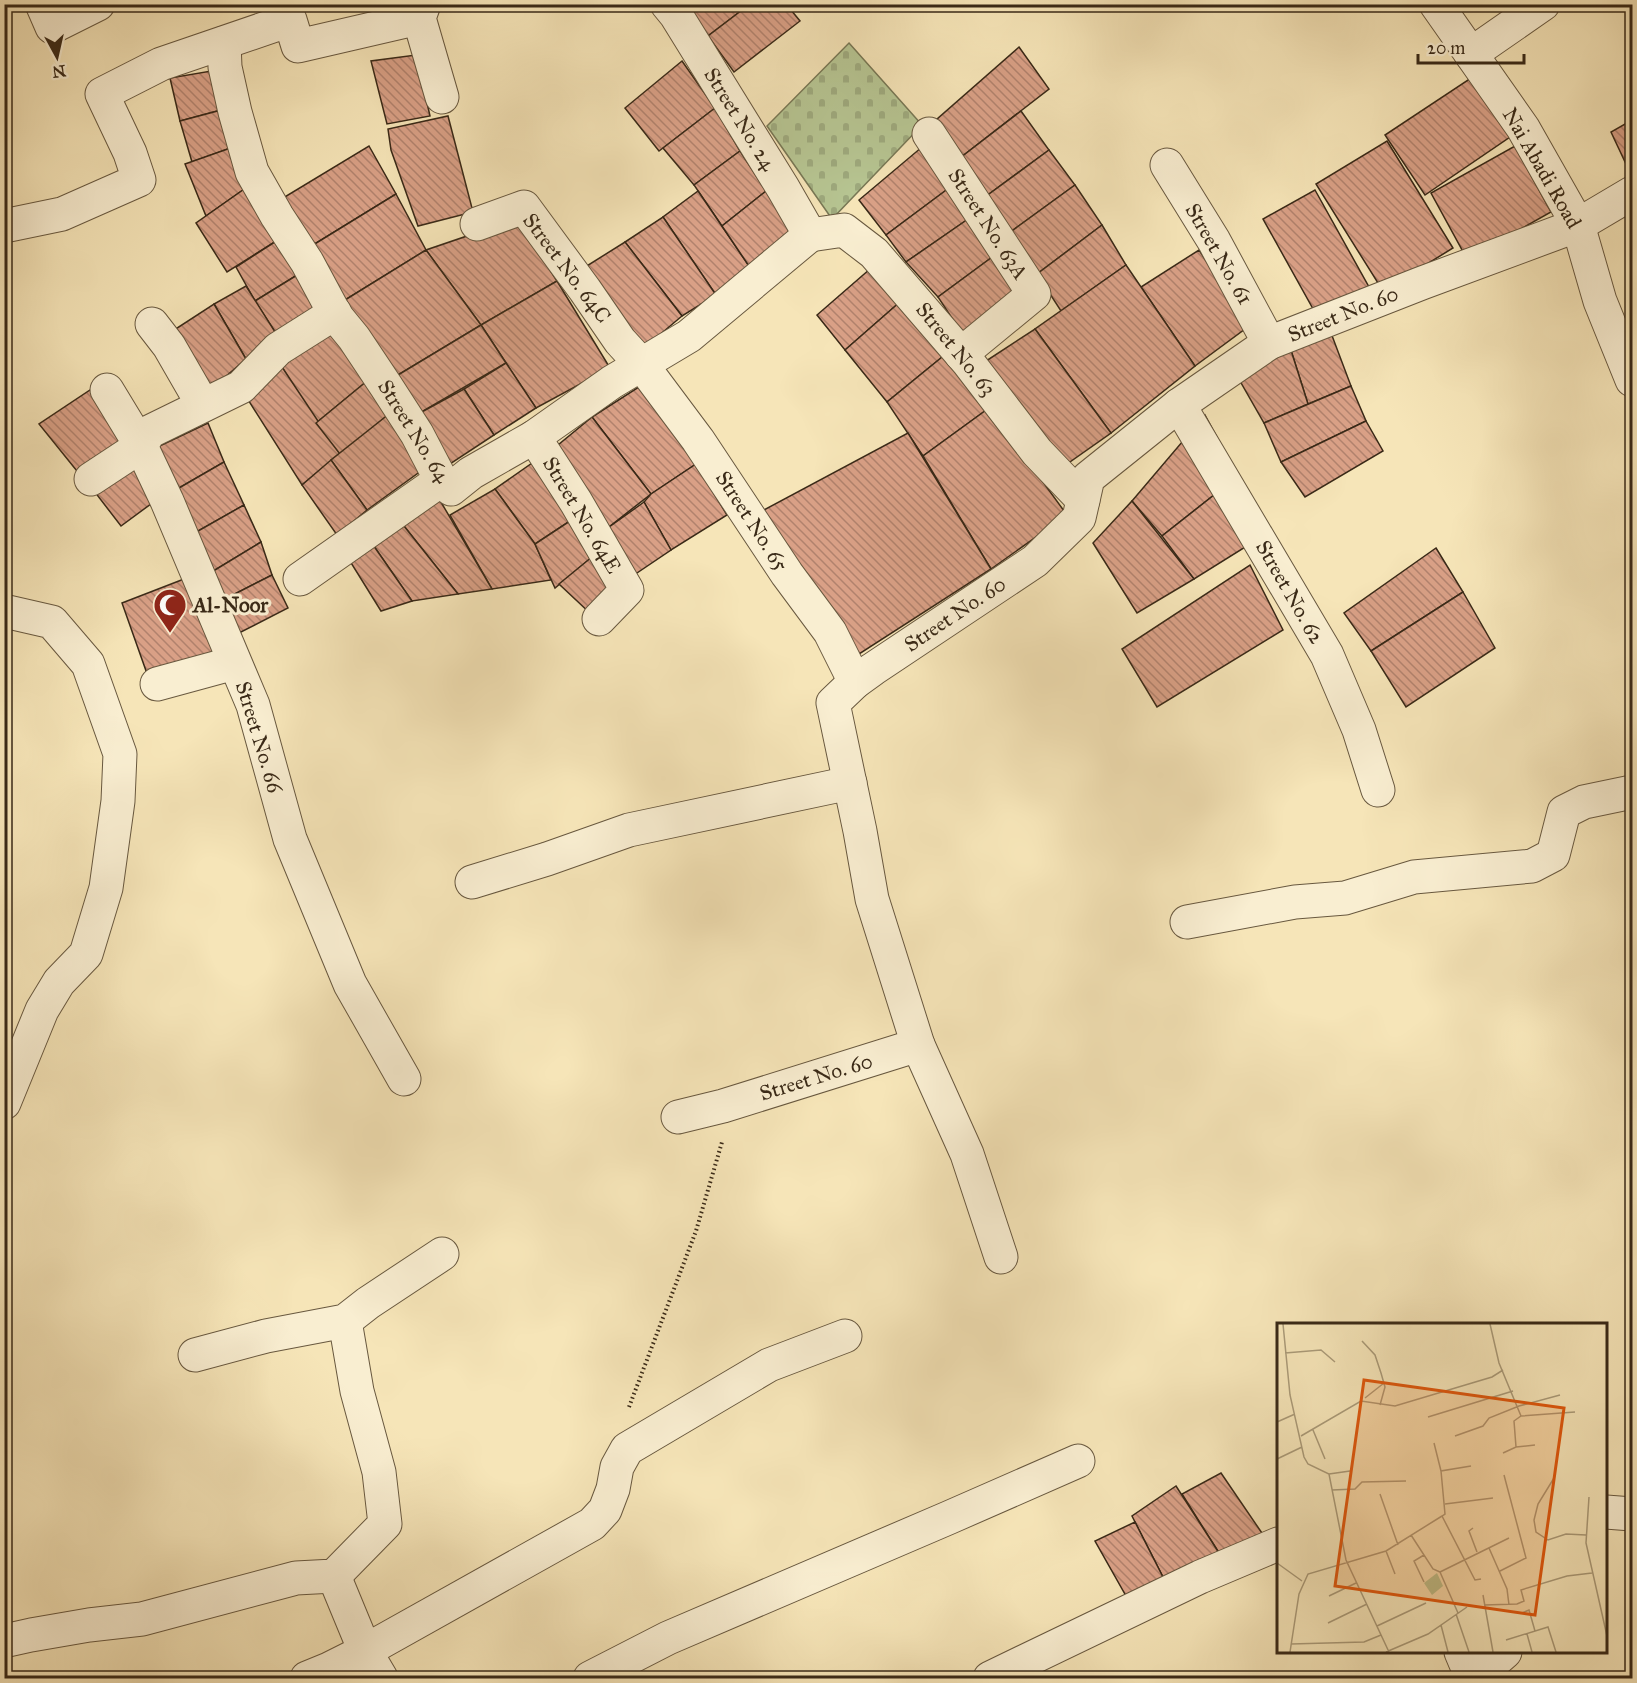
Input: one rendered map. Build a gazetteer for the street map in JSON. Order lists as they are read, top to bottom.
{
  "streets": {
    "street": [
      "Street No. 24",
      "Nai Abadi Road",
      "Street No. 63A",
      "Street No. 61",
      "Street No. 64C",
      "Street No. 60",
      "Street No. 63",
      "Street No. 64",
      "Street No. 64E",
      "Street No. 65",
      "Street No. 62",
      "Street No. 66"
    ]
  },
  "crossings": [
    ["Street No. 24", "Street No. 63"],
    ["Street No. 24", "Street No. 64"],
    ["Nai Abadi Road", "Street No. 60"],
    ["Street No. 63A", "Street No. 63"],
    ["Street No. 61", "Street No. 60"],
    ["Street No. 64C", "Street No. 64"],
    ["Street No. 64C", "Street No. 65"],
    ["Street No. 60", "Street No. 63"],
    ["Street No. 60", "Street No. 65"],
    ["Street No. 60", "Street No. 62"],
    ["Street No. 63", "Street No. 64"],
    ["Street No. 64", "Street No. 64E"],
    ["Street No. 64", "Street No. 65"]
  ],
  "places": {
    "mosque": ["Al-Noor"]
  },
  "scale_bar": "20 m",
  "north": "bottom"
}
